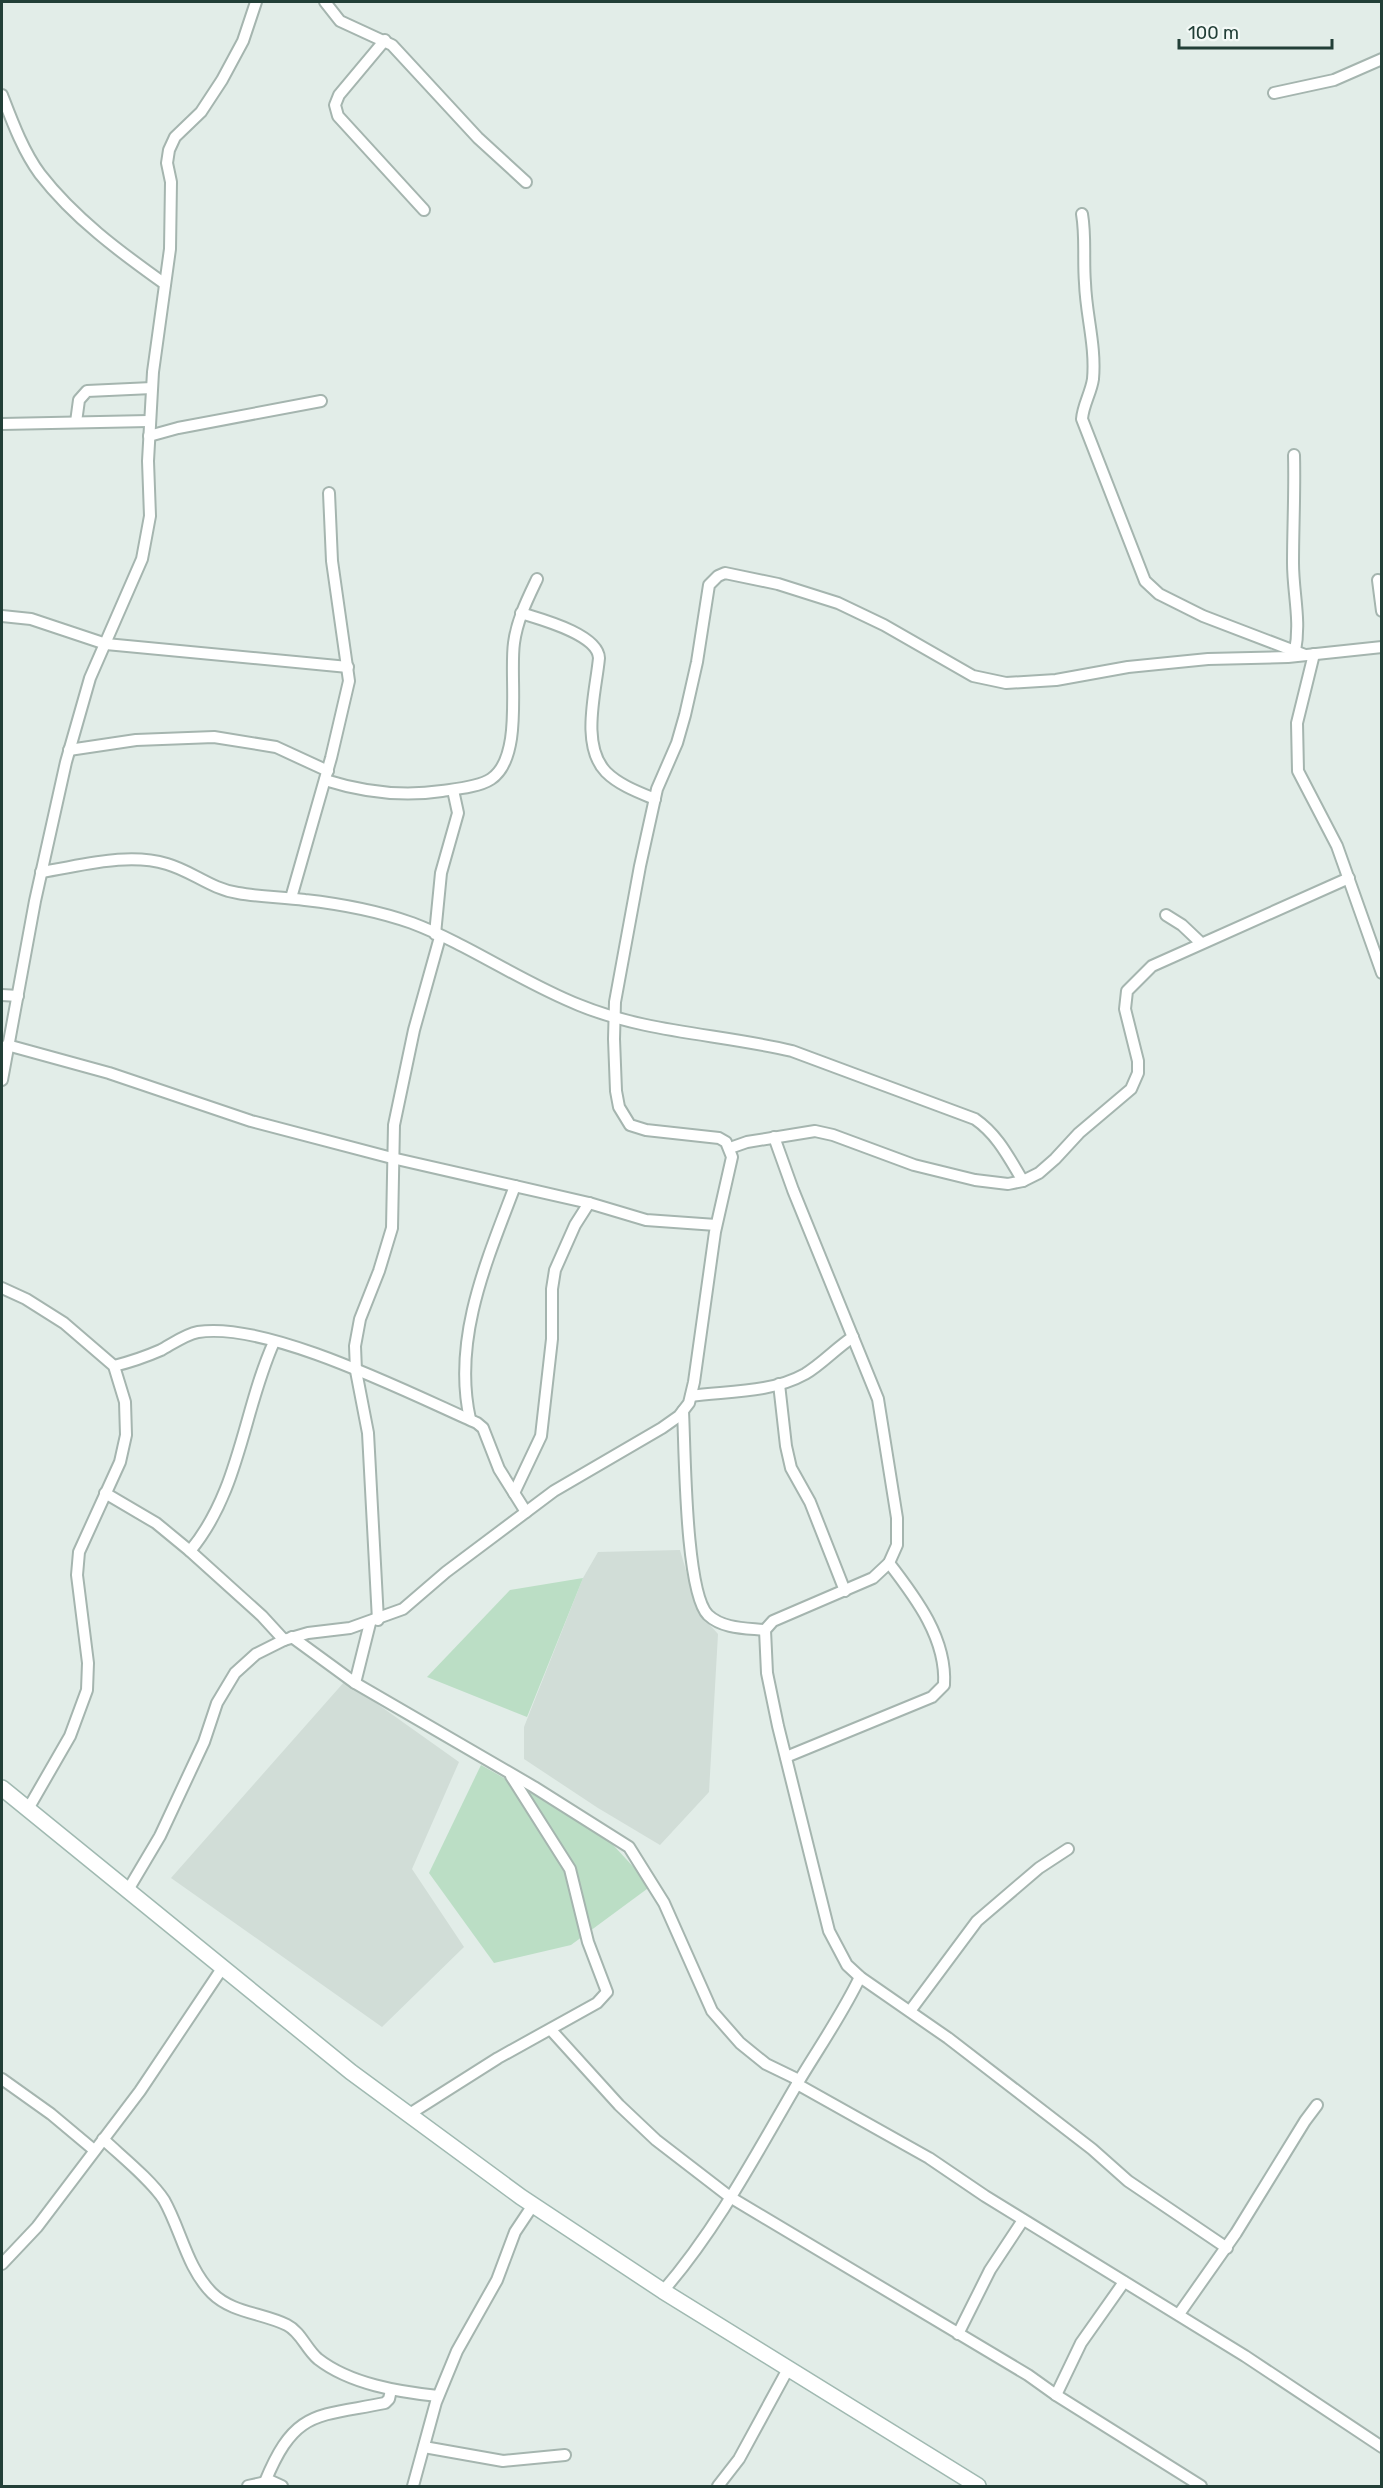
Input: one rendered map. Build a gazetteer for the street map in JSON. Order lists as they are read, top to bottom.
{
  "scale_bar": "100 m"
}
